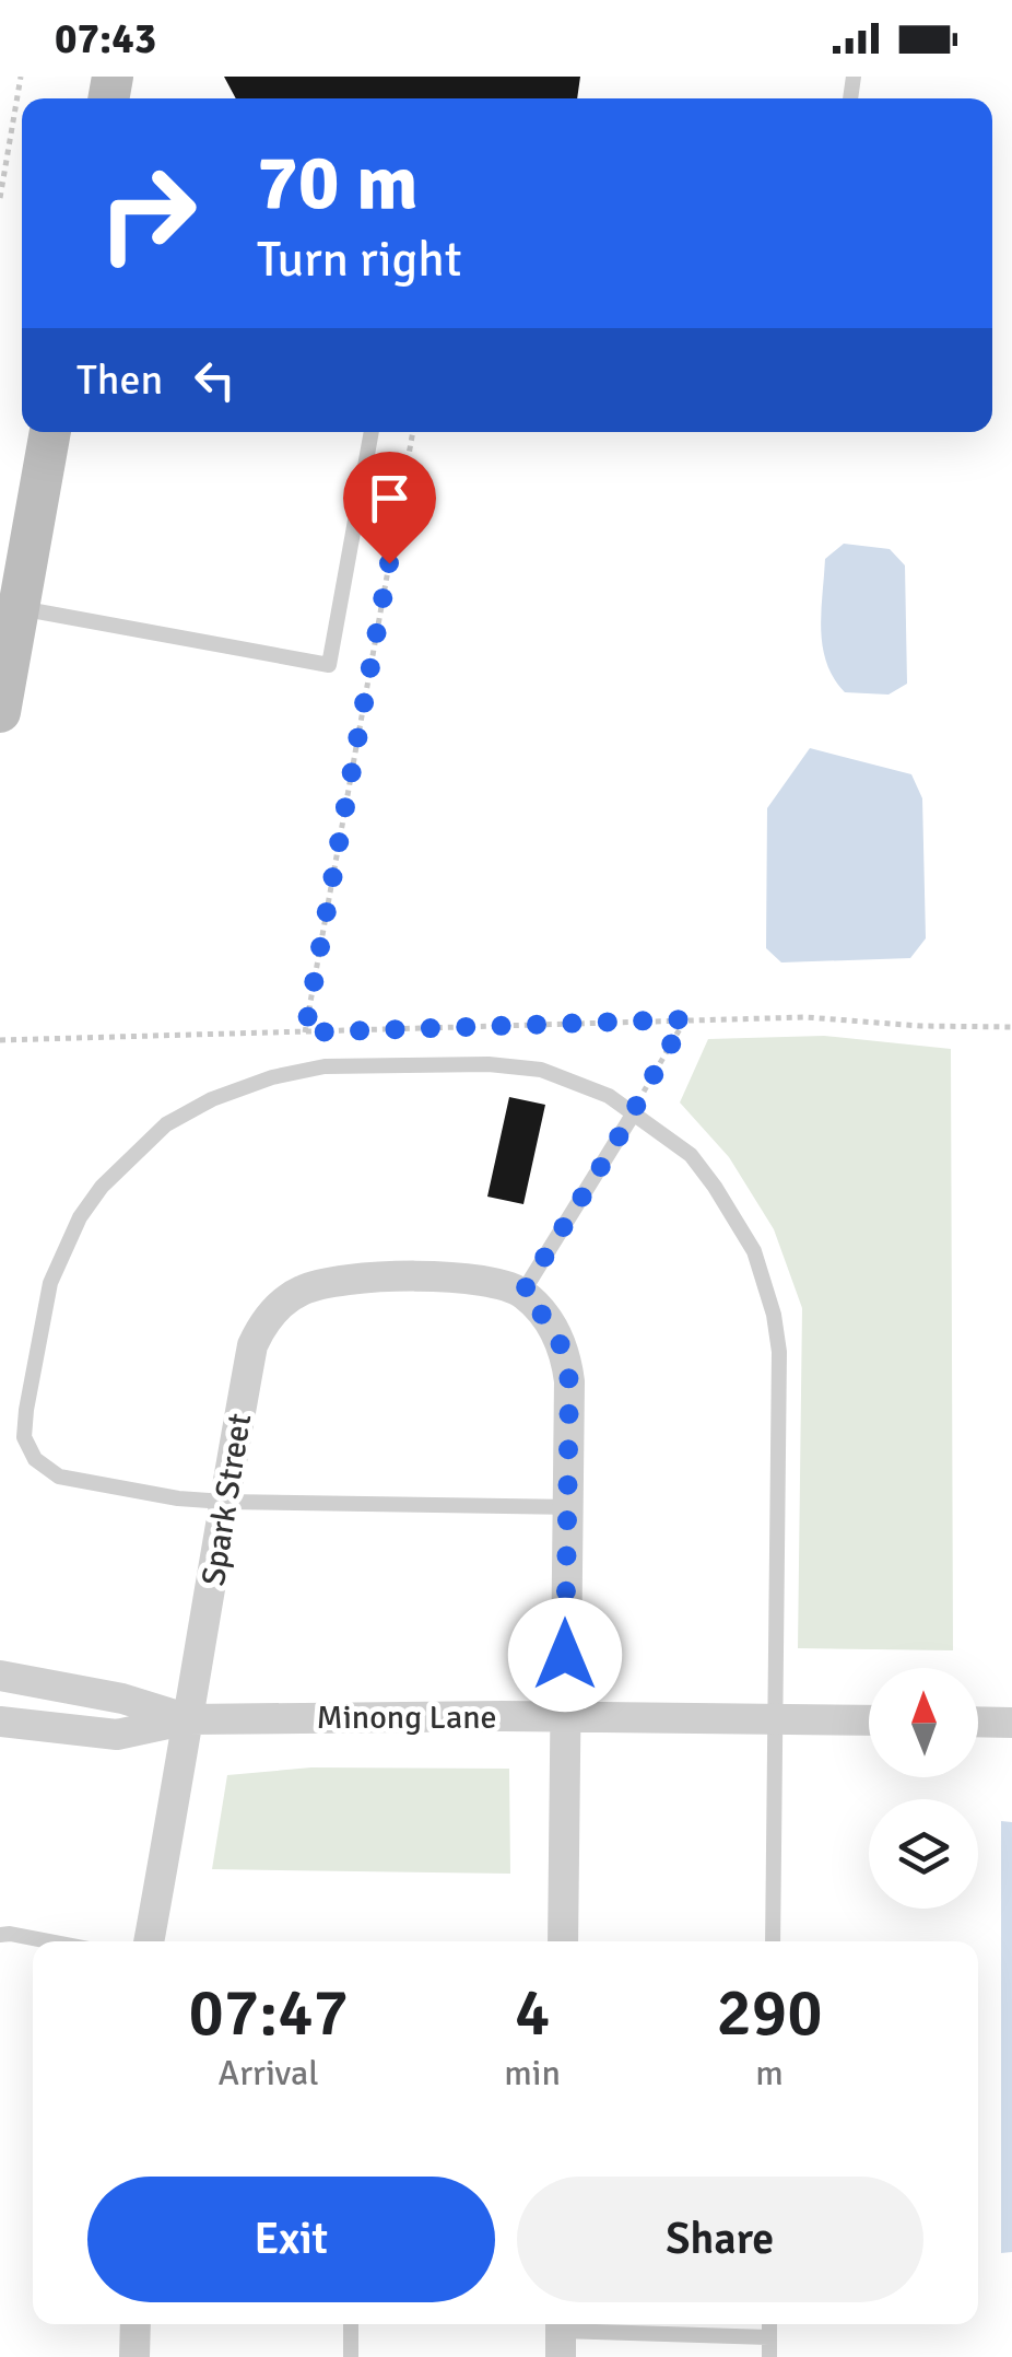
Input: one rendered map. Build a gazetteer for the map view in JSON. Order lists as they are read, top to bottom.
{
  "streets": {
    "street": ["Spark Street", "Minong Lane"]
  },
  "crossings": [
    ["Spark Street", "Minong Lane"]
  ],
  "north": "top",
  "page": {
    "status": "07:43",
    "turn": ["70 m", "Turn right"],
    "then": "Then",
    "eta": [
      "07:47",
      "Arrival",
      "4",
      "min",
      "290",
      "m"
    ],
    "buttons": ["Exit", "Share"]
  }
}
